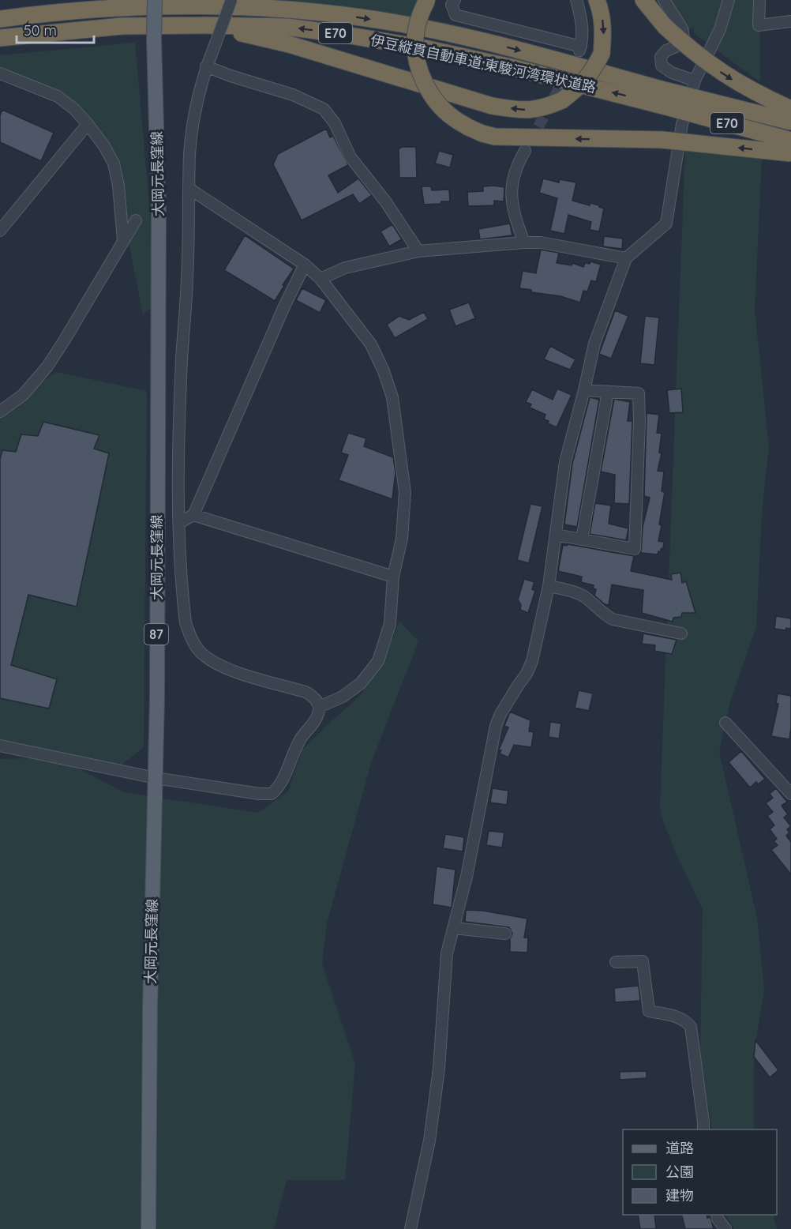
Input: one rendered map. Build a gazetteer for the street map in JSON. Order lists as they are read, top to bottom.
{
  "streets": {
    "highway": ["E70", "伊豆縦貫自動車道;東駿河湾環状道路"],
    "main road": ["大岡元長窪線", "87"]
  },
  "legend": ["道路", "公園", "建物"],
  "scale_bar": "50 m"
}
